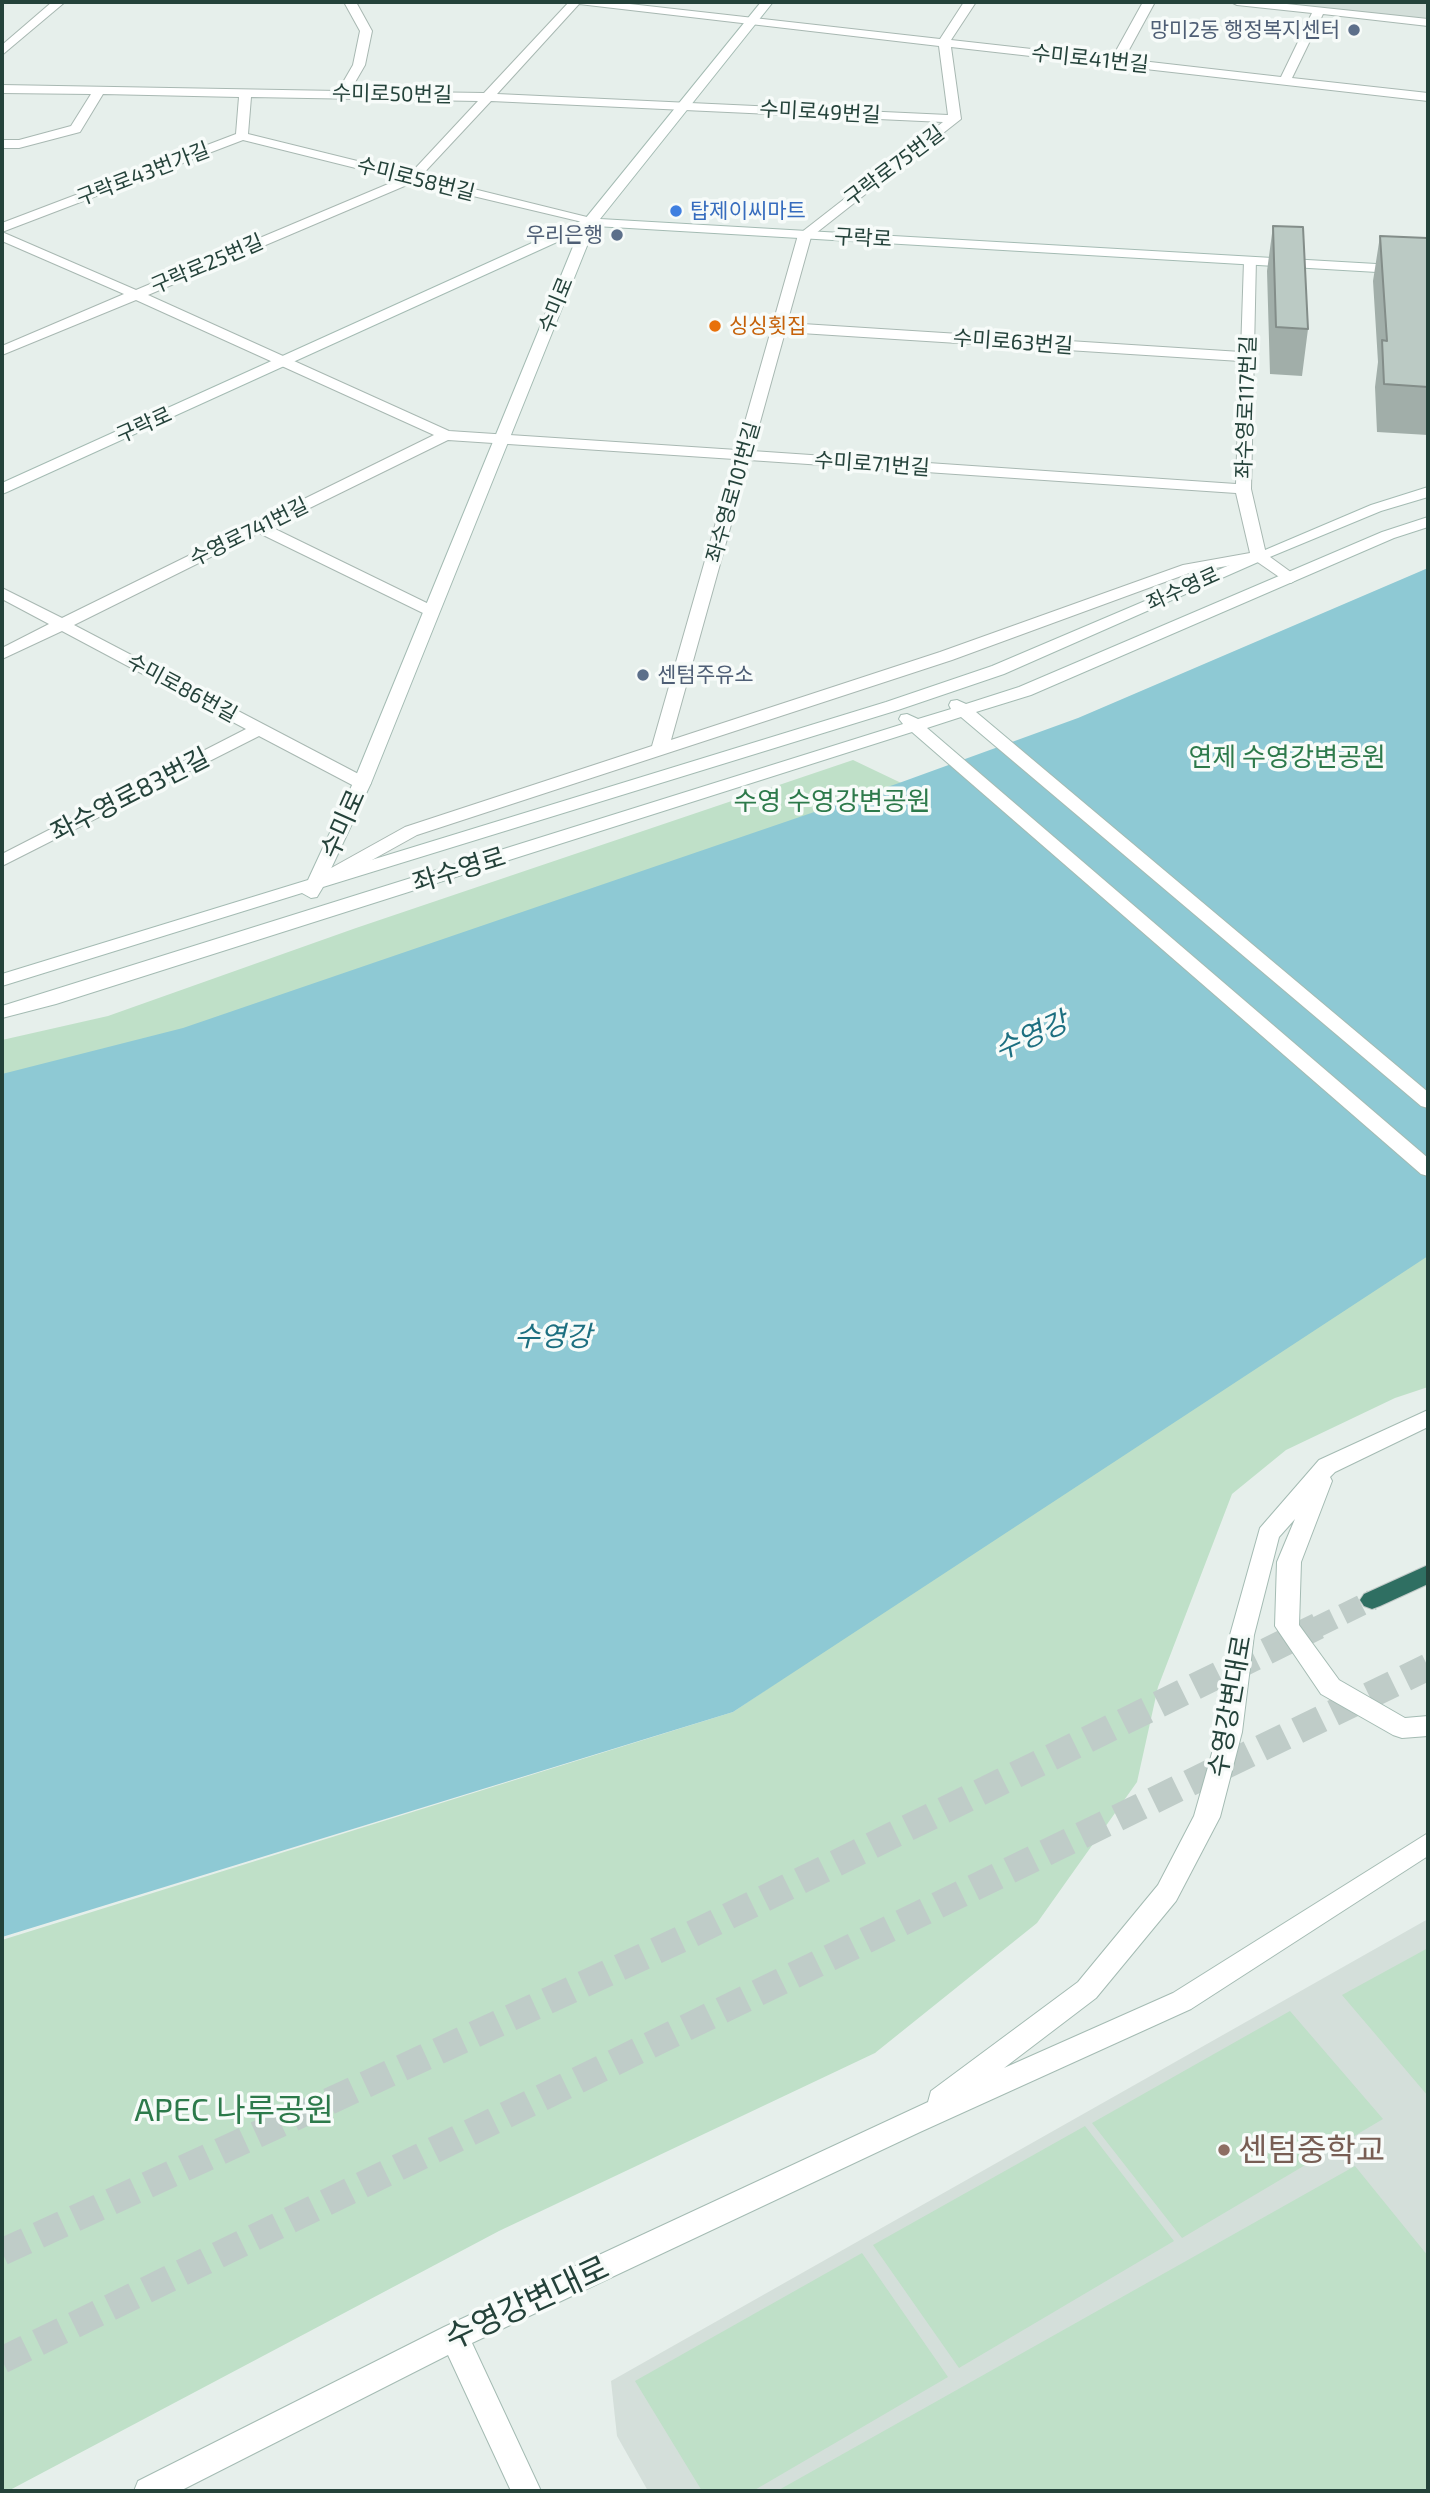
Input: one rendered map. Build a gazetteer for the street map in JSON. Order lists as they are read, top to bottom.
{
  "streets": {
    "street": [
      "수미로41번길",
      "수미로50번길",
      "수미로49번길",
      "구락로75번길",
      "구락로43번가길",
      "수미로58번길",
      "구락로",
      "구락로25번길",
      "수미로",
      "수미로63번길",
      "좌수영로117번길",
      "수미로71번길",
      "좌수영로101번길",
      "수영로741번길",
      "좌수영로",
      "수미로86번길",
      "좌수영로83번길",
      "수영강변대로"
    ]
  },
  "crossings": [
    ["수미로41번길", "구락로75번길"],
    ["수미로41번길", "수미로"],
    ["수미로50번길", "수미로49번길"],
    ["수미로50번길", "구락로43번가길"],
    ["수미로50번길", "수미로"],
    ["수미로49번길", "구락로75번길"],
    ["수미로49번길", "수미로"],
    ["구락로75번길", "구락로"],
    ["구락로75번길", "좌수영로101번길"],
    ["구락로43번가길", "수미로58번길"],
    ["수미로58번길", "구락로"],
    ["수미로58번길", "구락로25번길"],
    ["수미로58번길", "수미로"],
    ["구락로", "수미로"],
    ["구락로", "좌수영로117번길"],
    ["구락로", "좌수영로101번길"],
    ["수미로", "수미로71번길"],
    ["수미로", "좌수영로"],
    ["수미로", "수미로86번길"],
    ["수미로63번길", "좌수영로117번길"],
    ["수미로63번길", "좌수영로101번길"],
    ["좌수영로117번길", "수미로71번길"],
    ["좌수영로117번길", "좌수영로"],
    ["수미로71번길", "좌수영로101번길"],
    ["수영로741번길", "수미로86번길"],
    ["수미로86번길", "좌수영로83번길"]
  ],
  "water": ["수영강"],
  "parks": ["연제 수영강변공원", "수영 수영강변공원", "APEC 나루공원"],
  "places": [
    "망미2동 행정복지센터",
    "탑제이씨마트",
    "우리은행",
    "싱싱횟집",
    "센텀주유소",
    "센텀중학교"
  ]
}
